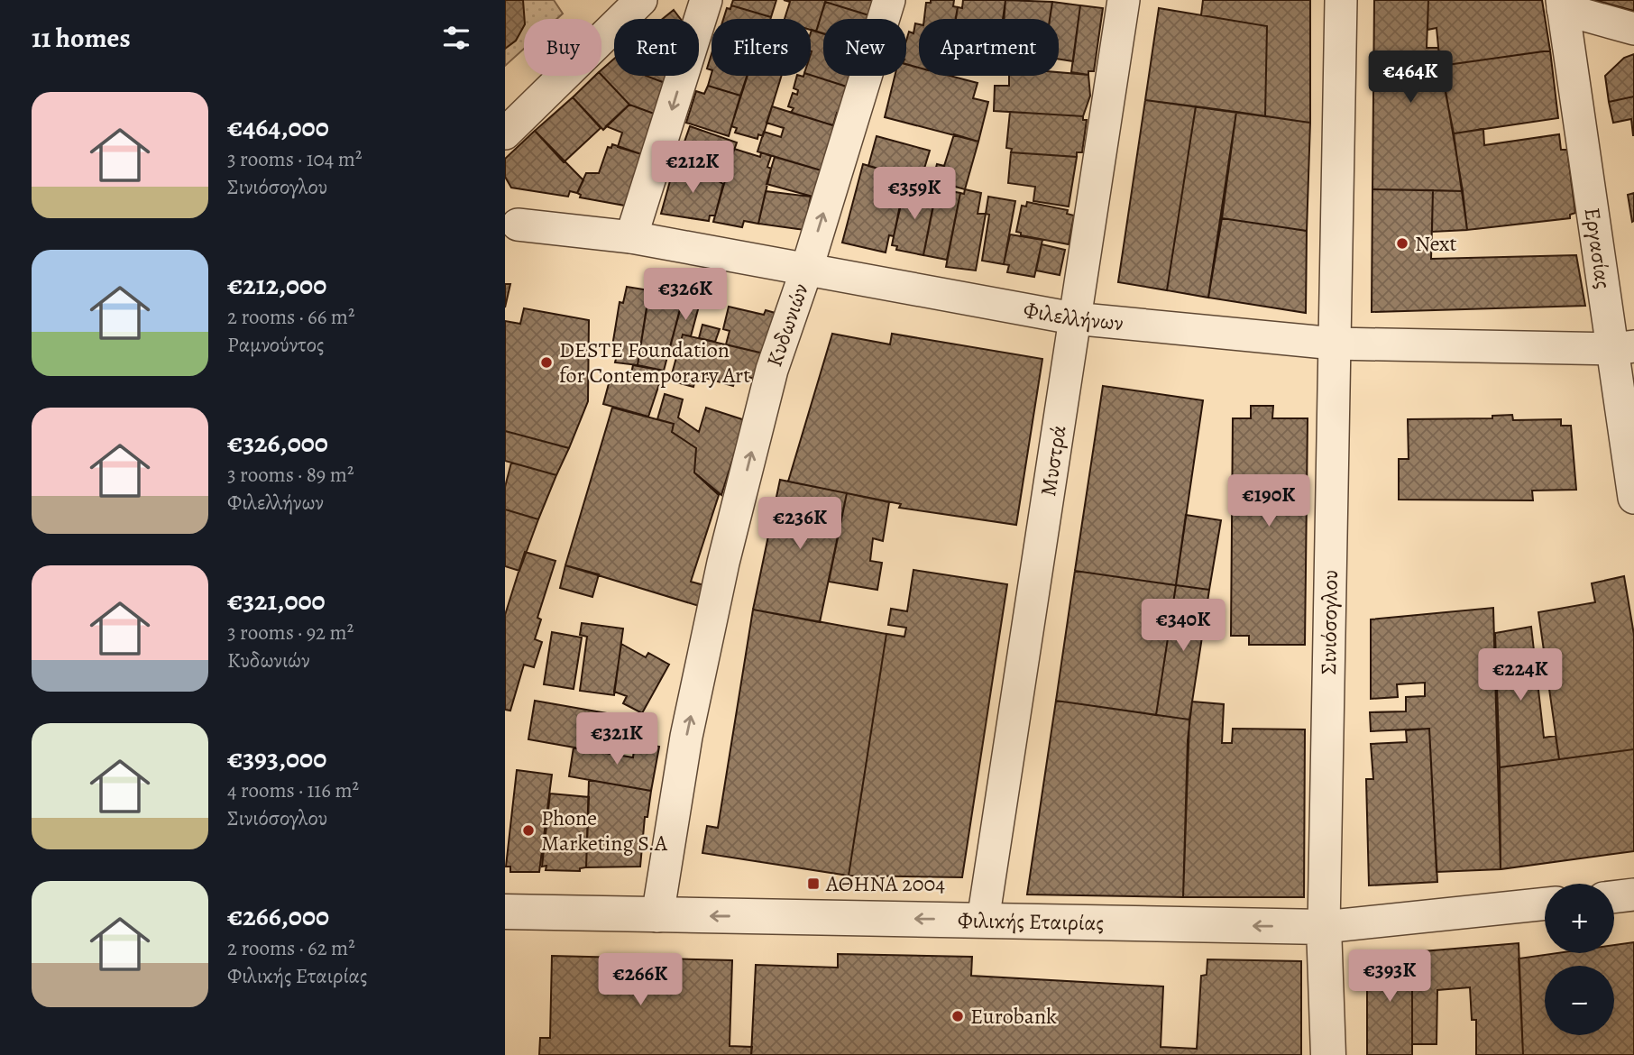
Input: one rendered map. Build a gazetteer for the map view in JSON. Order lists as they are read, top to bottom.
{
  "streets": {
    "street": [
      "Εργασίας",
      "Φιλελλήνων",
      "Κυδωνιών",
      "Μυστρά",
      "Σινιόσογλου",
      "Φιλικής Εταιρίας"
    ]
  },
  "crossings": [
    ["Εργασίας", "Φιλελλήνων"],
    ["Φιλελλήνων", "Κυδωνιών"],
    ["Φιλελλήνων", "Μυστρά"],
    ["Φιλελλήνων", "Σινιόσογλου"],
    ["Κυδωνιών", "Φιλικής Εταιρίας"],
    ["Μυστρά", "Φιλικής Εταιρίας"],
    ["Σινιόσογλου", "Φιλικής Εταιρίας"]
  ],
  "one_way": ["Κυδωνιών", "Φιλικής Εταιρίας"],
  "places": {
    "other": [
      "Next",
      "DESTE Foundation for Contemporary Art",
      "Phone Marketing S.A",
      "Eurobank"
    ],
    "transit": ["ΑΘΗΝΑ 2004"]
  },
  "page": {
    "heading": "11 homes",
    "chip": [
      "Buy",
      "Rent",
      "Filters",
      "New",
      "Apartment"
    ],
    "price": [
      "€464K",
      "€212K",
      "€359K",
      "€326K",
      "€190K",
      "€236K",
      "€340K",
      "€224K",
      "€321K",
      "€393K",
      "€266K"
    ],
    "list": [
      {
        "name": "€464,000",
        "note": "3 rooms · 104 m² · Σινιόσογλου"
      },
      {
        "name": "€212,000",
        "note": "2 rooms · 66 m² · Ραμνούντος"
      },
      {
        "name": "€326,000",
        "note": "3 rooms · 89 m² · Φιλελλήνων"
      },
      {
        "name": "€321,000",
        "note": "3 rooms · 92 m² · Κυδωνιών"
      },
      {
        "name": "€393,000",
        "note": "4 rooms · 116 m² · Σινιόσογλου"
      },
      {
        "name": "€266,000",
        "note": "2 rooms · 62 m² · Φιλικής Εταιρίας"
      }
    ],
    "map_buttons": ["+", "−"]
  }
}
